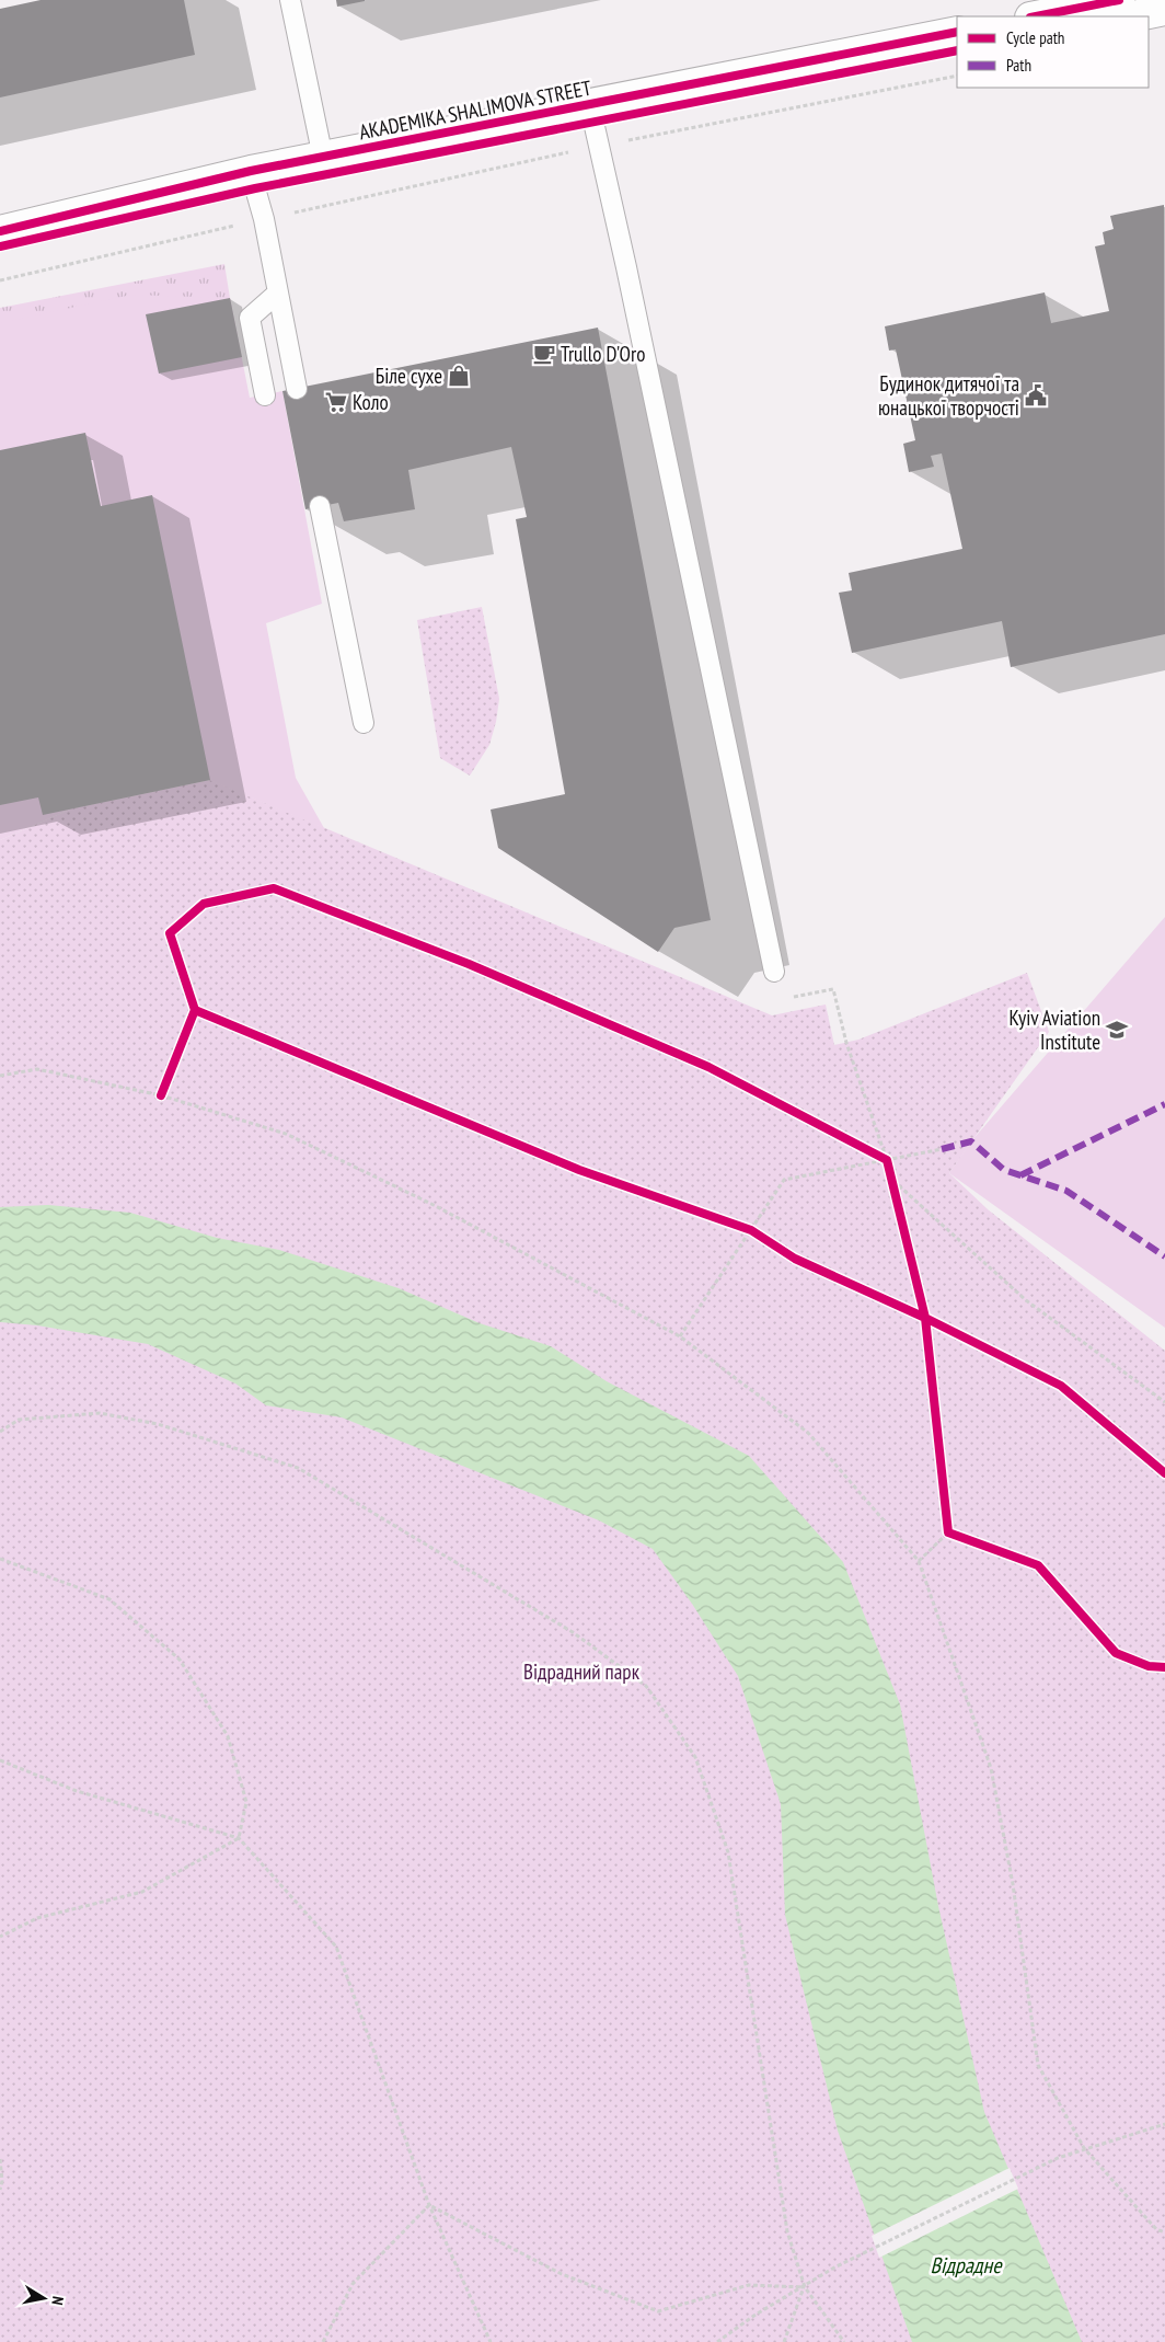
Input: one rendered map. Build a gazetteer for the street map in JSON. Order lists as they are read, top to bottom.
{
  "streets": {
    "street": ["AKADEMIKA SHALIMOVA STREET"]
  },
  "water": ["Відрадне"],
  "parks": ["Відрадний парк"],
  "places": {
    "cafe": ["Trullo D'Oro"],
    "shop": ["Біле сухе"],
    "public building": ["Будинок дитячої та юнацької творчості"],
    "supermarket": ["Коло"],
    "school or university": ["Kyiv Aviation Institute"]
  },
  "legend": ["Cycle path", "Path"],
  "north": "right"
}
